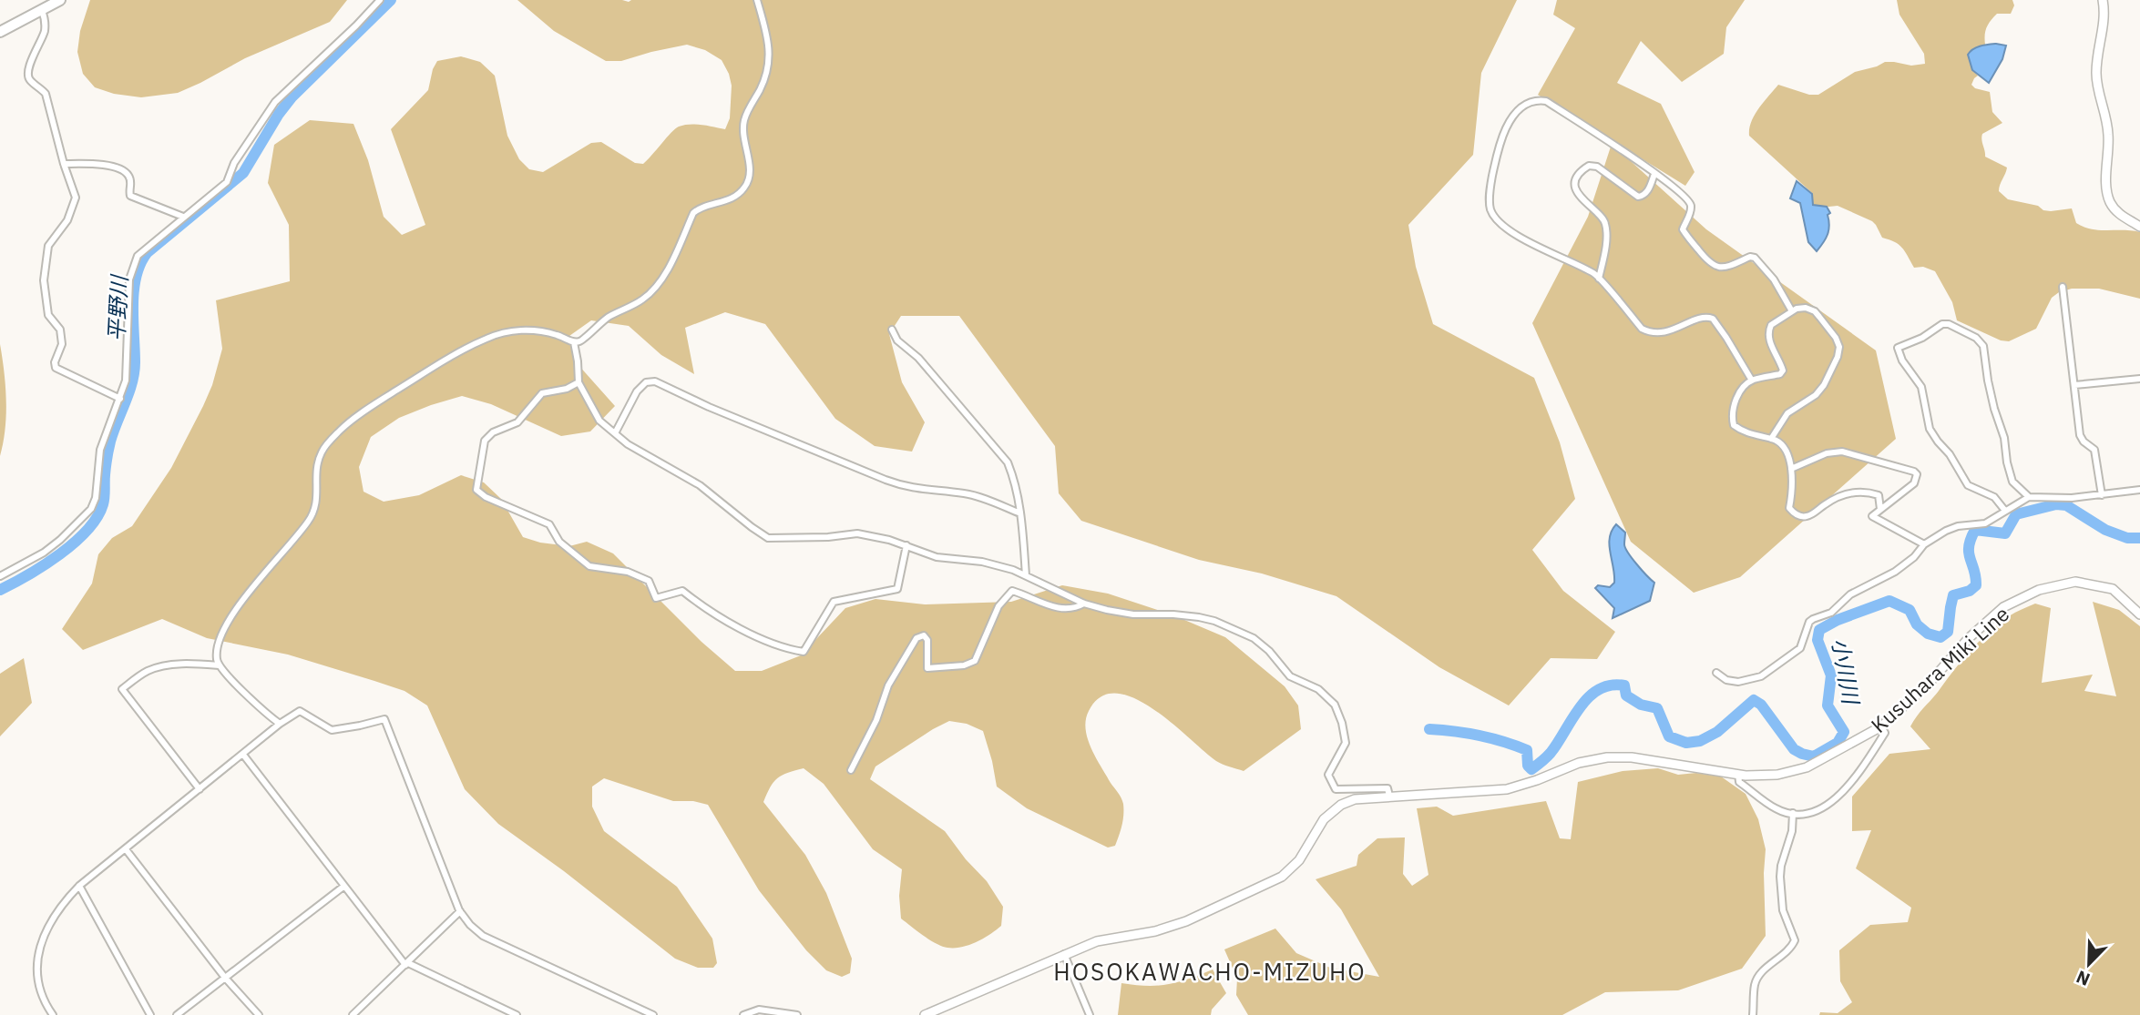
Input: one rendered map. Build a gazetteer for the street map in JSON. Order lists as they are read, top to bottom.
{
  "streets": {
    "main road": ["Kusuhara Miki Line"]
  },
  "districts": ["HOSOKAWACHO-MIZUHO"],
  "water": ["平野川", "小川川"],
  "north": "bottom left"
}
